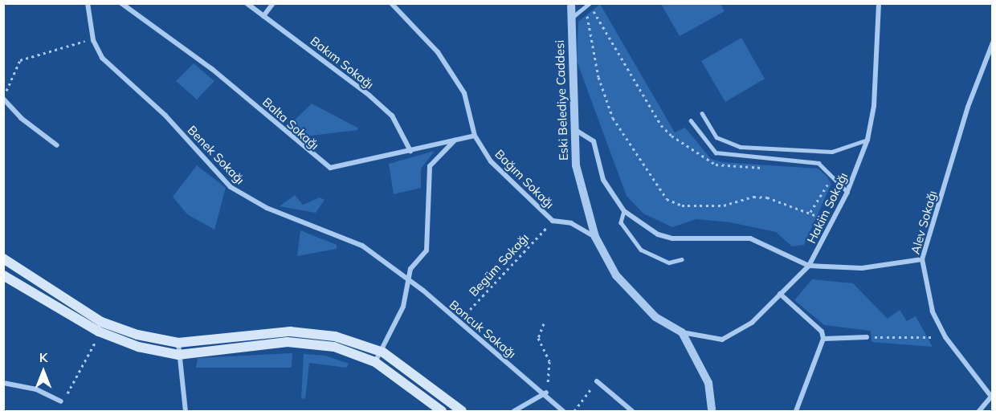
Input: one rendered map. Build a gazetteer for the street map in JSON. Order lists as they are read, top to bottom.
{
  "streets": {
    "street": [
      "Bakım Sokağı",
      "Eski Belediye Caddesi",
      "Balta Sokağı",
      "Benek Sokağı",
      "Bağım Sokağı",
      "Hakim Sokağı",
      "Alev Sokağı",
      "Boncuk Sokağı"
    ],
    "path": ["Begüm Sokağı"]
  },
  "crossings": [
    ["Bakım Sokağı", "Balta Sokağı"],
    ["Eski Belediye Caddesi", "Bağım Sokağı"],
    ["Eski Belediye Caddesi", "Hakim Sokağı"],
    ["Balta Sokağı", "Bağım Sokağı"],
    ["Benek Sokağı", "Boncuk Sokağı"],
    ["Bağım Sokağı", "Begüm Sokağı"],
    ["Begüm Sokağı", "Boncuk Sokağı"]
  ],
  "north": "top"
}
